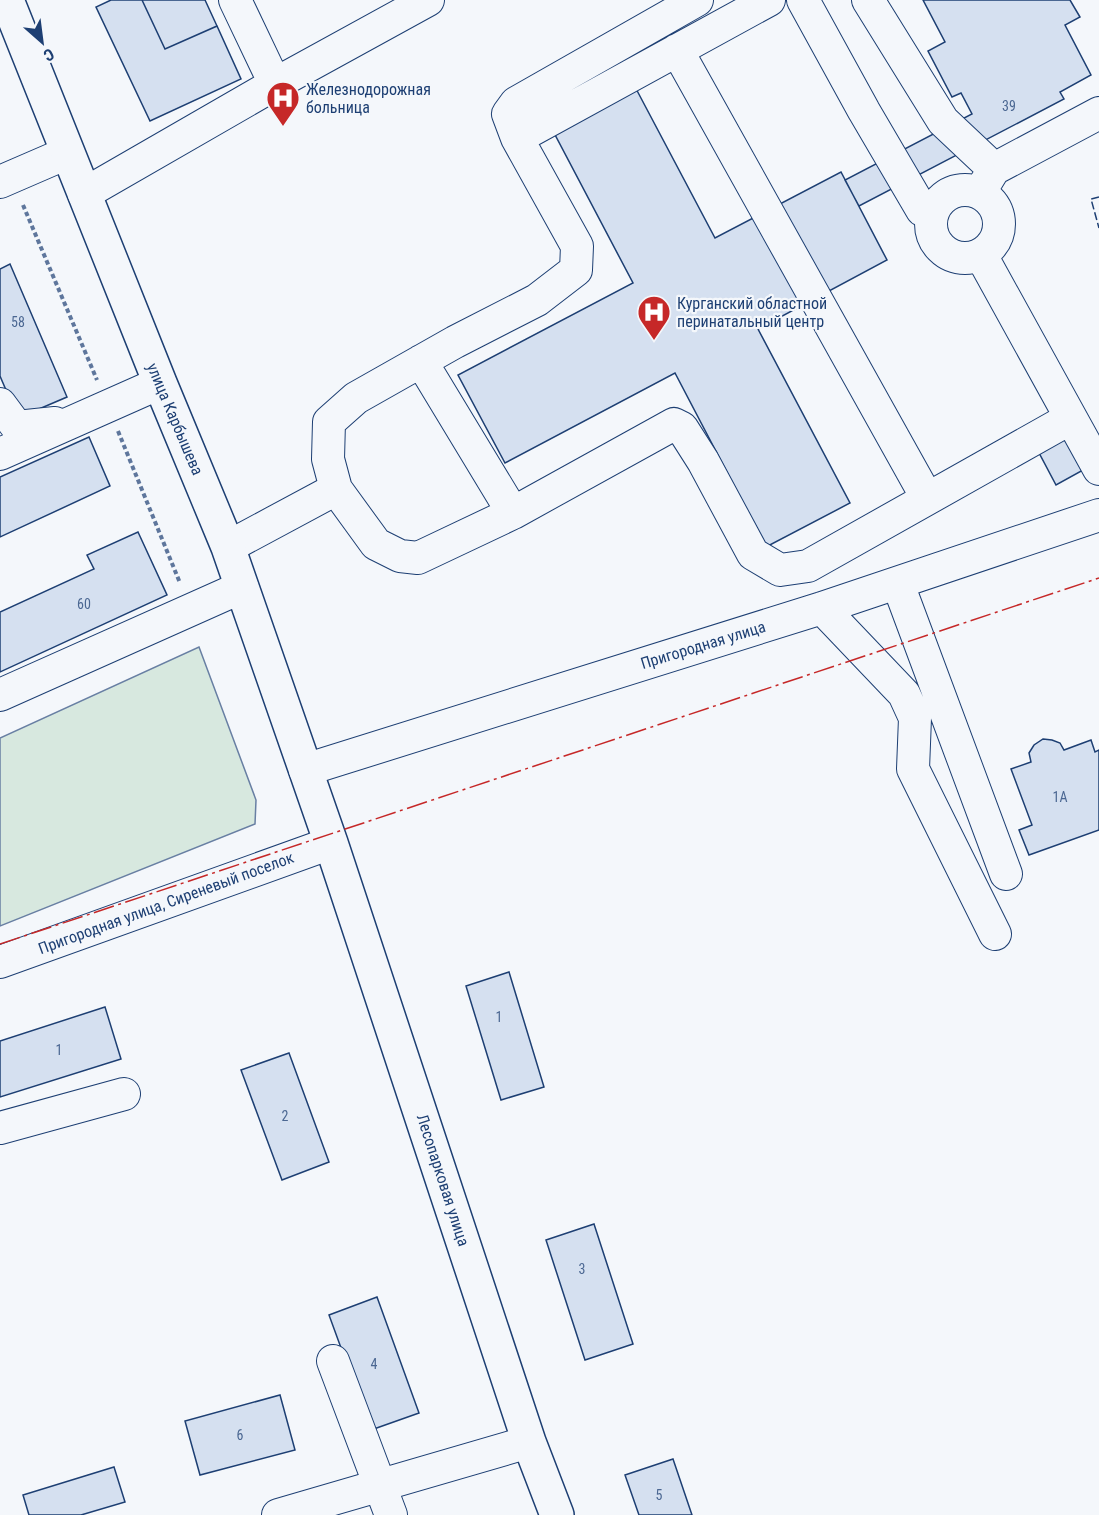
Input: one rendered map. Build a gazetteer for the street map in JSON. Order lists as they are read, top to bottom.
{
  "streets": {
    "main road": ["улица Карбышева", "Лесопарковая улица"],
    "street": ["Пригородная улица", "Пригородная улица, Сиреневый поселок"]
  },
  "crossings": [
    ["улица Карбышева", "Пригородная улица"],
    ["улица Карбышева", "Пригородная улица, Сиреневый поселок"],
    ["улица Карбышева", "Лесопарковая улица"],
    ["Пригородная улица, Сиреневый поселок", "Лесопарковая улица"]
  ],
  "places": {
    "hospital": ["Железнодорожная больница", "Курганский областной перинатальный центр"]
  },
  "house_numbers": [
    "39",
    "58",
    "60",
    "1А",
    "1",
    "1",
    "2",
    "3",
    "4",
    "6",
    "5"
  ],
  "north": "bottom right"
}
